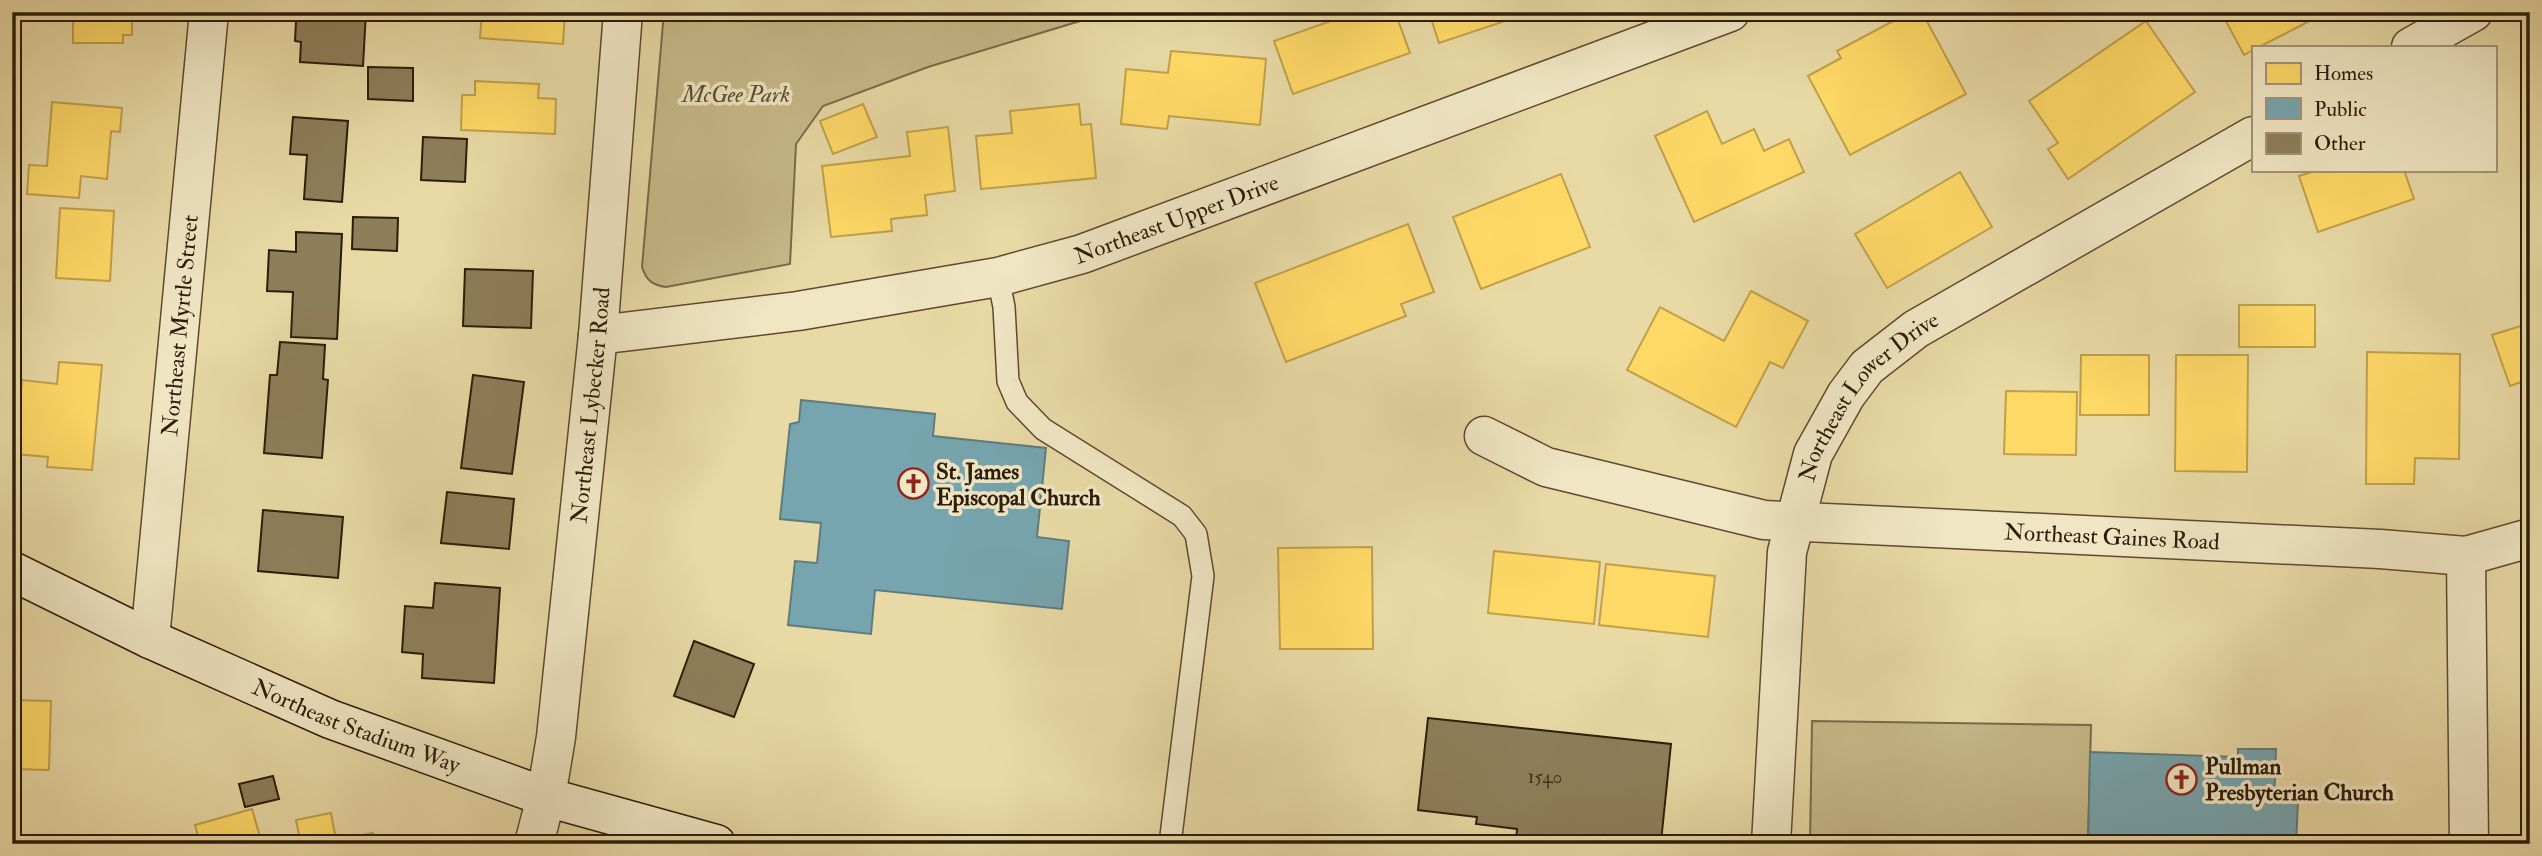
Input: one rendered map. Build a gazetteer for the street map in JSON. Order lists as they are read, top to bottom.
{
  "streets": {
    "street": [
      "Northeast Upper Drive",
      "Northeast Myrtle Street",
      "Northeast Lower Drive",
      "Northeast Lybecker Road",
      "Northeast Gaines Road",
      "Northeast Stadium Way"
    ]
  },
  "crossings": [
    ["Northeast Upper Drive", "Northeast Lybecker Road"],
    ["Northeast Myrtle Street", "Northeast Stadium Way"],
    ["Northeast Lower Drive", "Northeast Gaines Road"],
    ["Northeast Lybecker Road", "Northeast Stadium Way"]
  ],
  "parks": ["McGee Park"],
  "places": {
    "church": ["St. James Episcopal Church", "Pullman Presbyterian Church"]
  },
  "house_numbers": ["1540"],
  "legend": ["Homes", "Public", "Other"]
}
